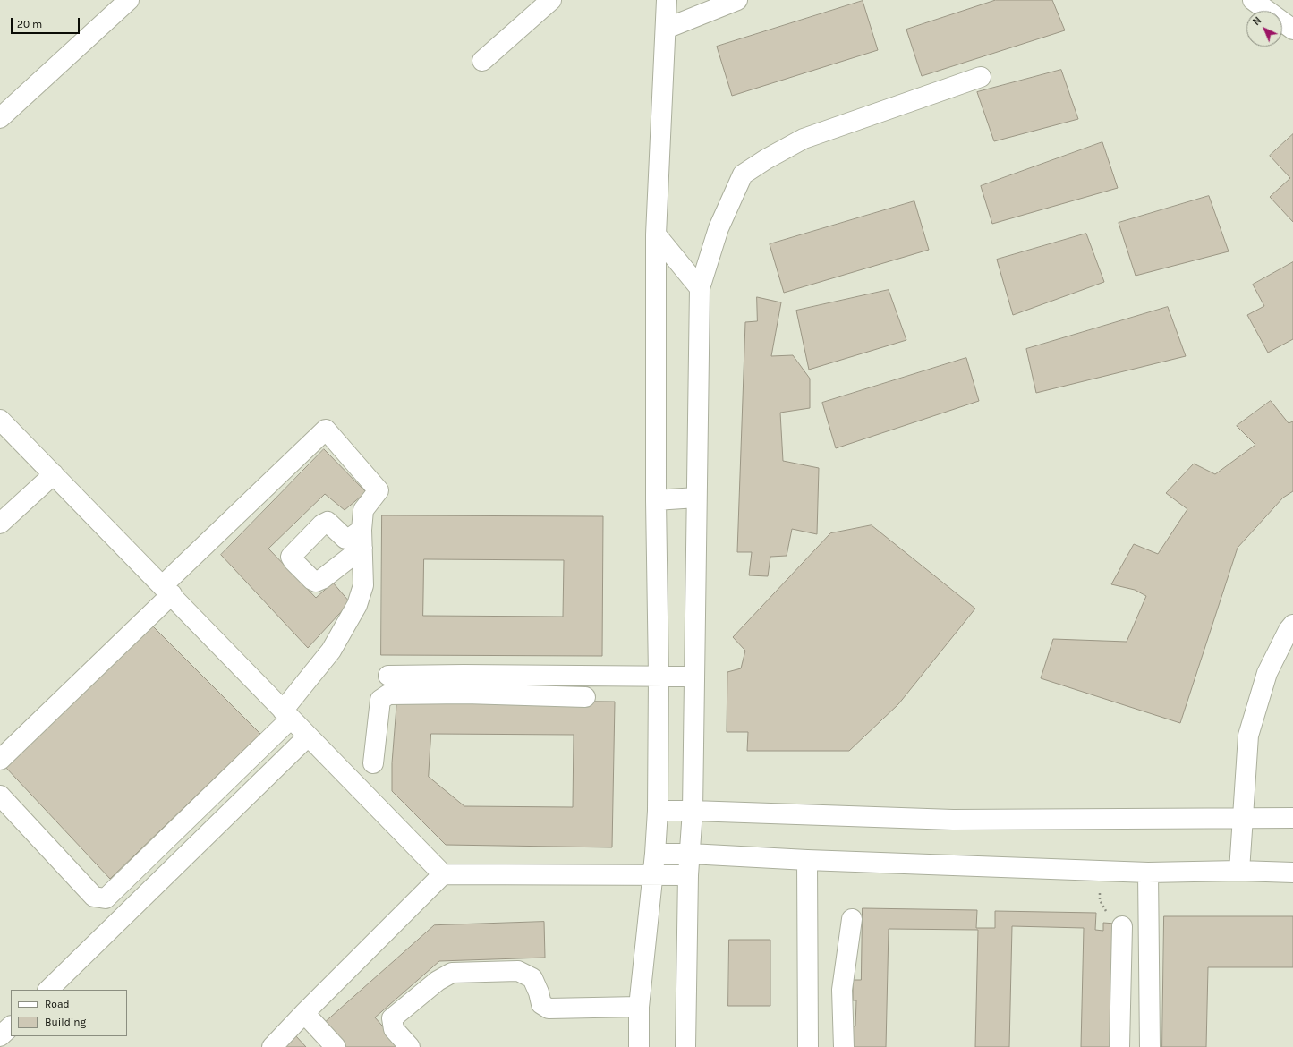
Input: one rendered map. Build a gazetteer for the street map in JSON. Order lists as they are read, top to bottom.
{
  "legend": ["Road", "Building"],
  "scale_bar": "20 m",
  "north": "top left"
}
